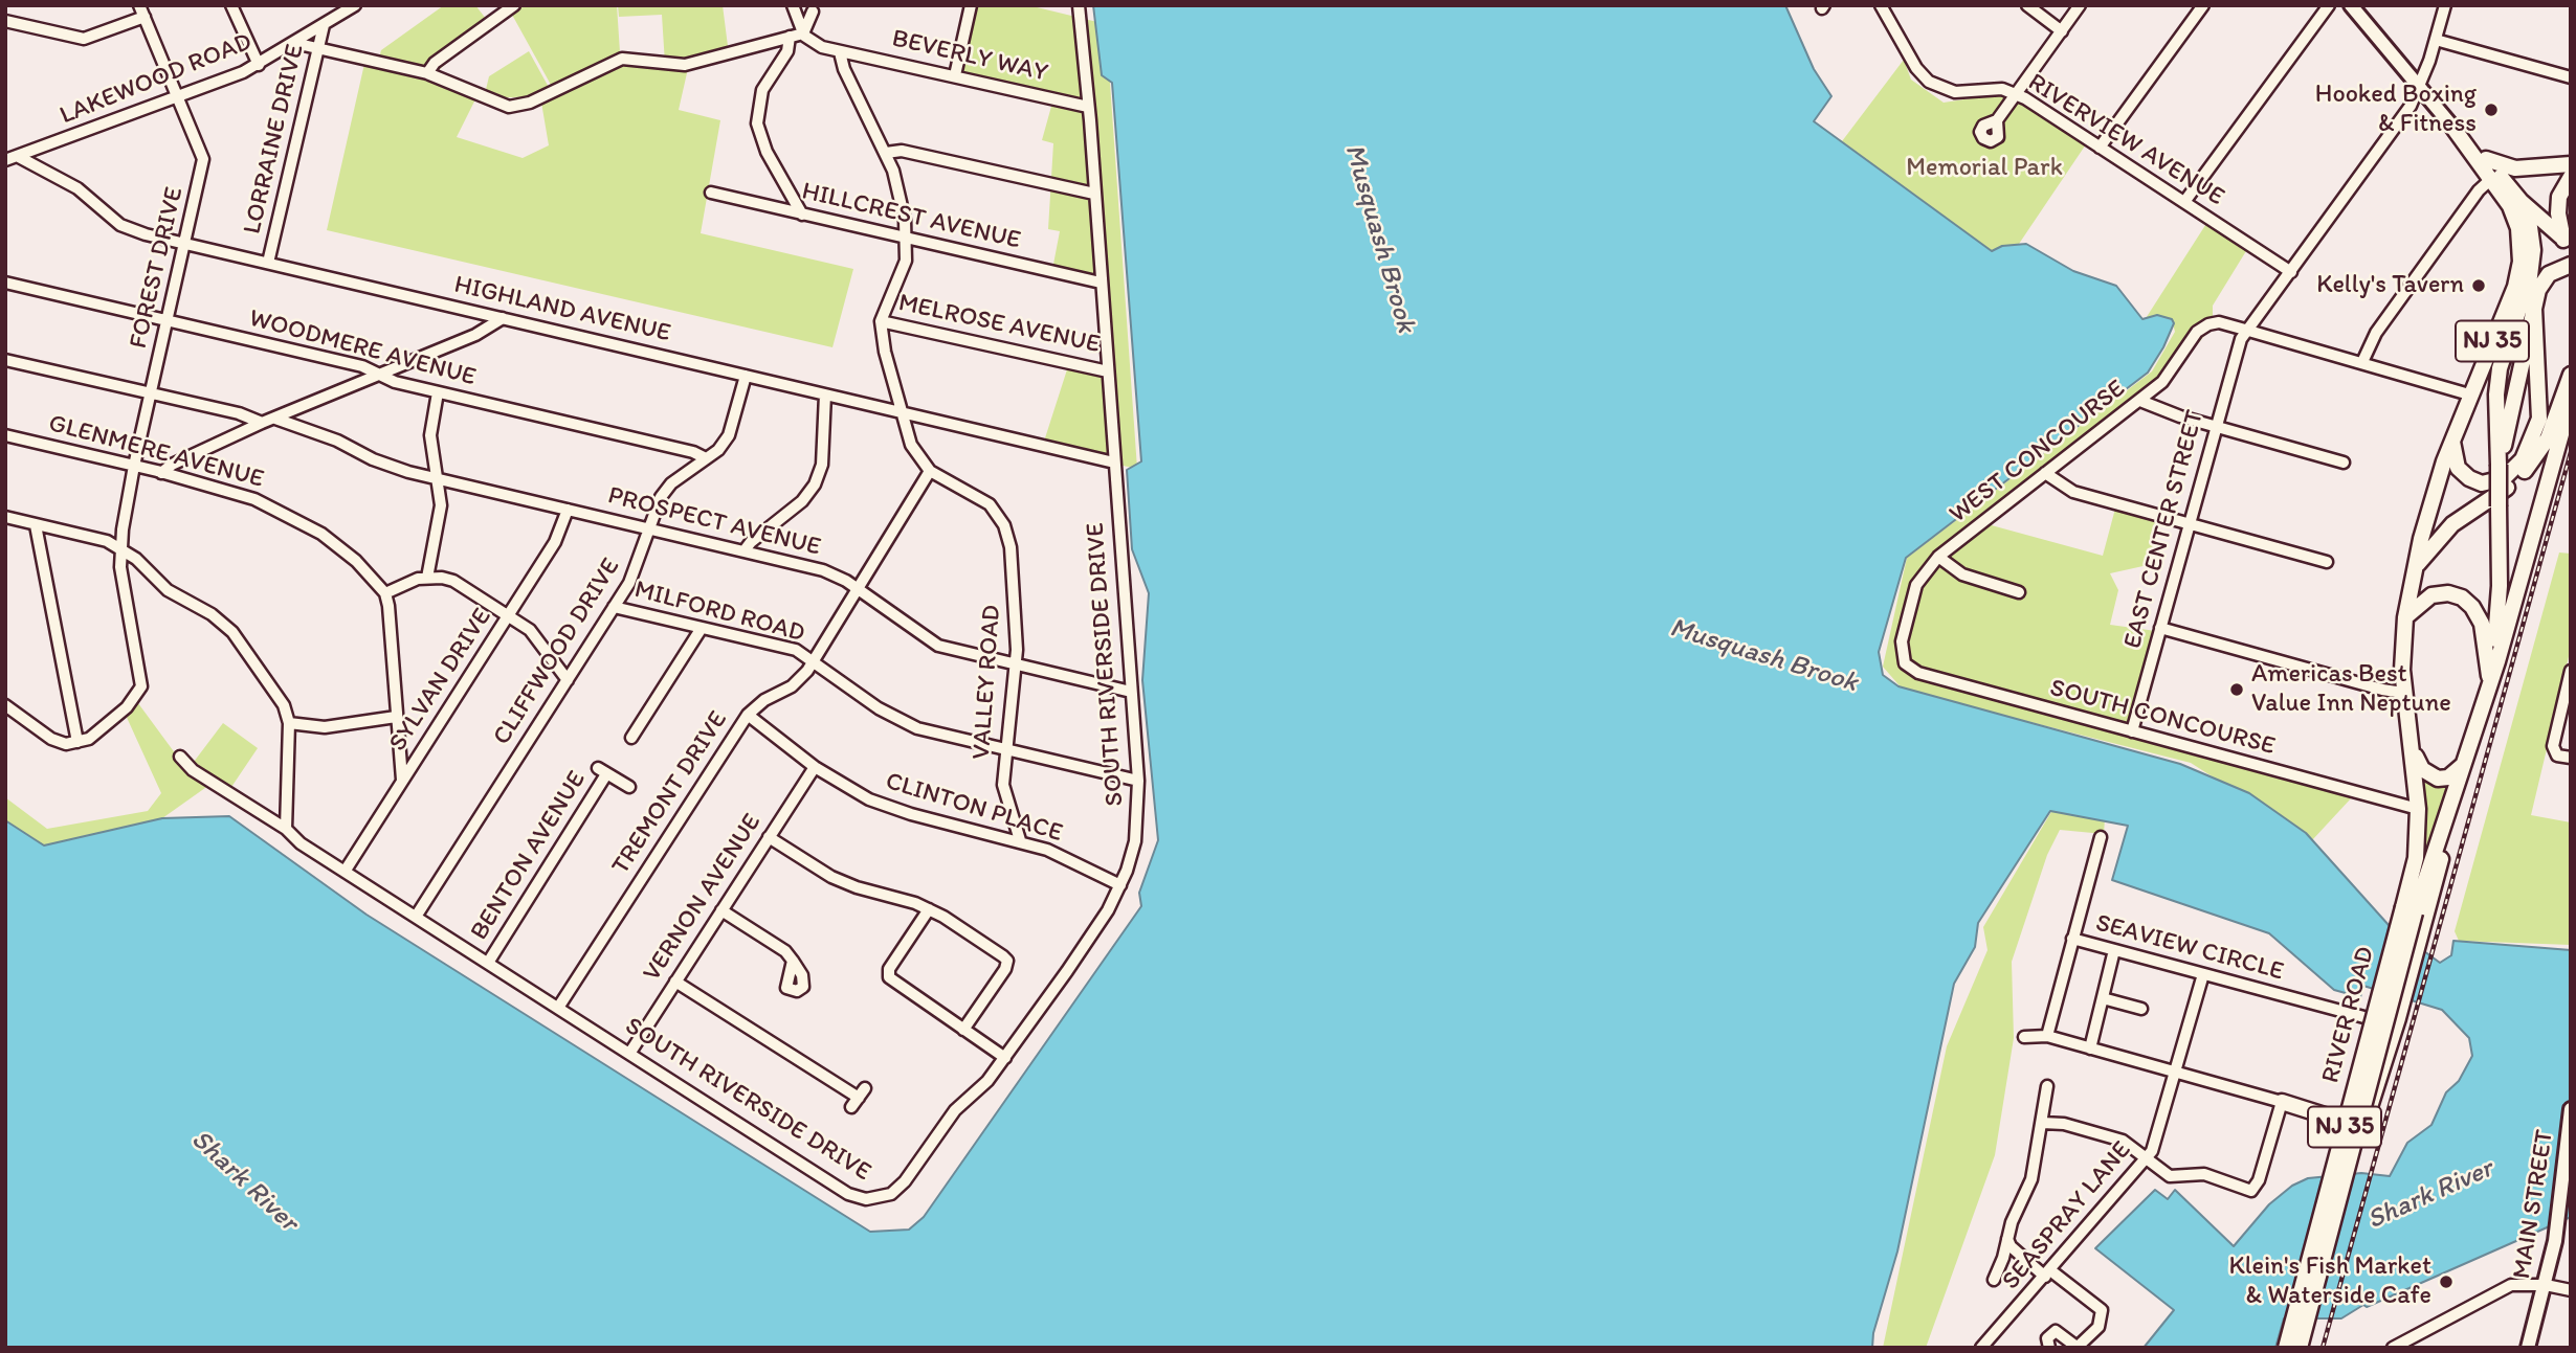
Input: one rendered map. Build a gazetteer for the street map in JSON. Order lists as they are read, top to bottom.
{
  "streets": {
    "highway": ["NJ 35", "RIVER ROAD"],
    "main road": ["MAIN STREET"],
    "street": [
      "BEVERLY WAY",
      "LAKEWOOD ROAD",
      "LORRAINE DRIVE",
      "RIVERVIEW AVENUE",
      "HILLCREST AVENUE",
      "FOREST DRIVE",
      "HIGHLAND AVENUE",
      "MELROSE AVENUE",
      "WOODMERE AVENUE",
      "GLENMERE AVENUE",
      "WEST CONCOURSE",
      "PROSPECT AVENUE",
      "EAST CENTER STREET",
      "MILFORD ROAD",
      "CLIFFWOOD DRIVE",
      "SOUTH RIVERSIDE DRIVE",
      "SYLVAN DRIVE",
      "VALLEY ROAD",
      "SOUTH CONCOURSE",
      "TREMONT DRIVE",
      "CLINTON PLACE",
      "BENTON AVENUE",
      "VERNON AVENUE",
      "SEAVIEW CIRCLE",
      "SEASPRAY LANE"
    ]
  },
  "crossings": [
    ["BEVERLY WAY", "SOUTH RIVERSIDE DRIVE"],
    ["LAKEWOOD ROAD", "LORRAINE DRIVE"],
    ["LAKEWOOD ROAD", "FOREST DRIVE"],
    ["LAKEWOOD ROAD", "HIGHLAND AVENUE"],
    ["LORRAINE DRIVE", "HIGHLAND AVENUE"],
    ["HILLCREST AVENUE", "SOUTH RIVERSIDE DRIVE"],
    ["FOREST DRIVE", "HIGHLAND AVENUE"],
    ["FOREST DRIVE", "WOODMERE AVENUE"],
    ["FOREST DRIVE", "GLENMERE AVENUE"],
    ["HIGHLAND AVENUE", "CLIFFWOOD DRIVE"],
    ["HIGHLAND AVENUE", "SOUTH RIVERSIDE DRIVE"],
    ["HIGHLAND AVENUE", "VALLEY ROAD"],
    ["MELROSE AVENUE", "SOUTH RIVERSIDE DRIVE"],
    ["MELROSE AVENUE", "VALLEY ROAD"],
    ["NJ 35", "WEST CONCOURSE"],
    ["NJ 35", "SOUTH CONCOURSE"],
    ["NJ 35", "RIVER ROAD"],
    ["WOODMERE AVENUE", "CLIFFWOOD DRIVE"],
    ["WEST CONCOURSE", "EAST CENTER STREET"],
    ["WEST CONCOURSE", "SOUTH CONCOURSE"],
    ["PROSPECT AVENUE", "CLIFFWOOD DRIVE"],
    ["PROSPECT AVENUE", "SOUTH RIVERSIDE DRIVE"],
    ["PROSPECT AVENUE", "SYLVAN DRIVE"],
    ["PROSPECT AVENUE", "VALLEY ROAD"],
    ["PROSPECT AVENUE", "TREMONT DRIVE"],
    ["EAST CENTER STREET", "SOUTH CONCOURSE"],
    ["MILFORD ROAD", "CLIFFWOOD DRIVE"],
    ["MILFORD ROAD", "SOUTH RIVERSIDE DRIVE"],
    ["MILFORD ROAD", "VALLEY ROAD"],
    ["MILFORD ROAD", "TREMONT DRIVE"],
    ["CLIFFWOOD DRIVE", "SOUTH RIVERSIDE DRIVE"],
    ["SOUTH RIVERSIDE DRIVE", "SYLVAN DRIVE"],
    ["SOUTH RIVERSIDE DRIVE", "TREMONT DRIVE"],
    ["SOUTH RIVERSIDE DRIVE", "CLINTON PLACE"],
    ["SOUTH RIVERSIDE DRIVE", "BENTON AVENUE"],
    ["SOUTH RIVERSIDE DRIVE", "VERNON AVENUE"],
    ["VALLEY ROAD", "TREMONT DRIVE"],
    ["VALLEY ROAD", "CLINTON PLACE"],
    ["TREMONT DRIVE", "CLINTON PLACE"],
    ["CLINTON PLACE", "VERNON AVENUE"],
    ["SEAVIEW CIRCLE", "RIVER ROAD"],
    ["SEAVIEW CIRCLE", "SEASPRAY LANE"]
  ],
  "water": ["Musquash Brook", "Shark River"],
  "parks": ["Memorial Park"],
  "places": [
    "Hooked Boxing & Fitness",
    "Kelly's Tavern",
    "Americas Best Value Inn Neptune",
    "Klein's Fish Market & Waterside Cafe"
  ]
}
